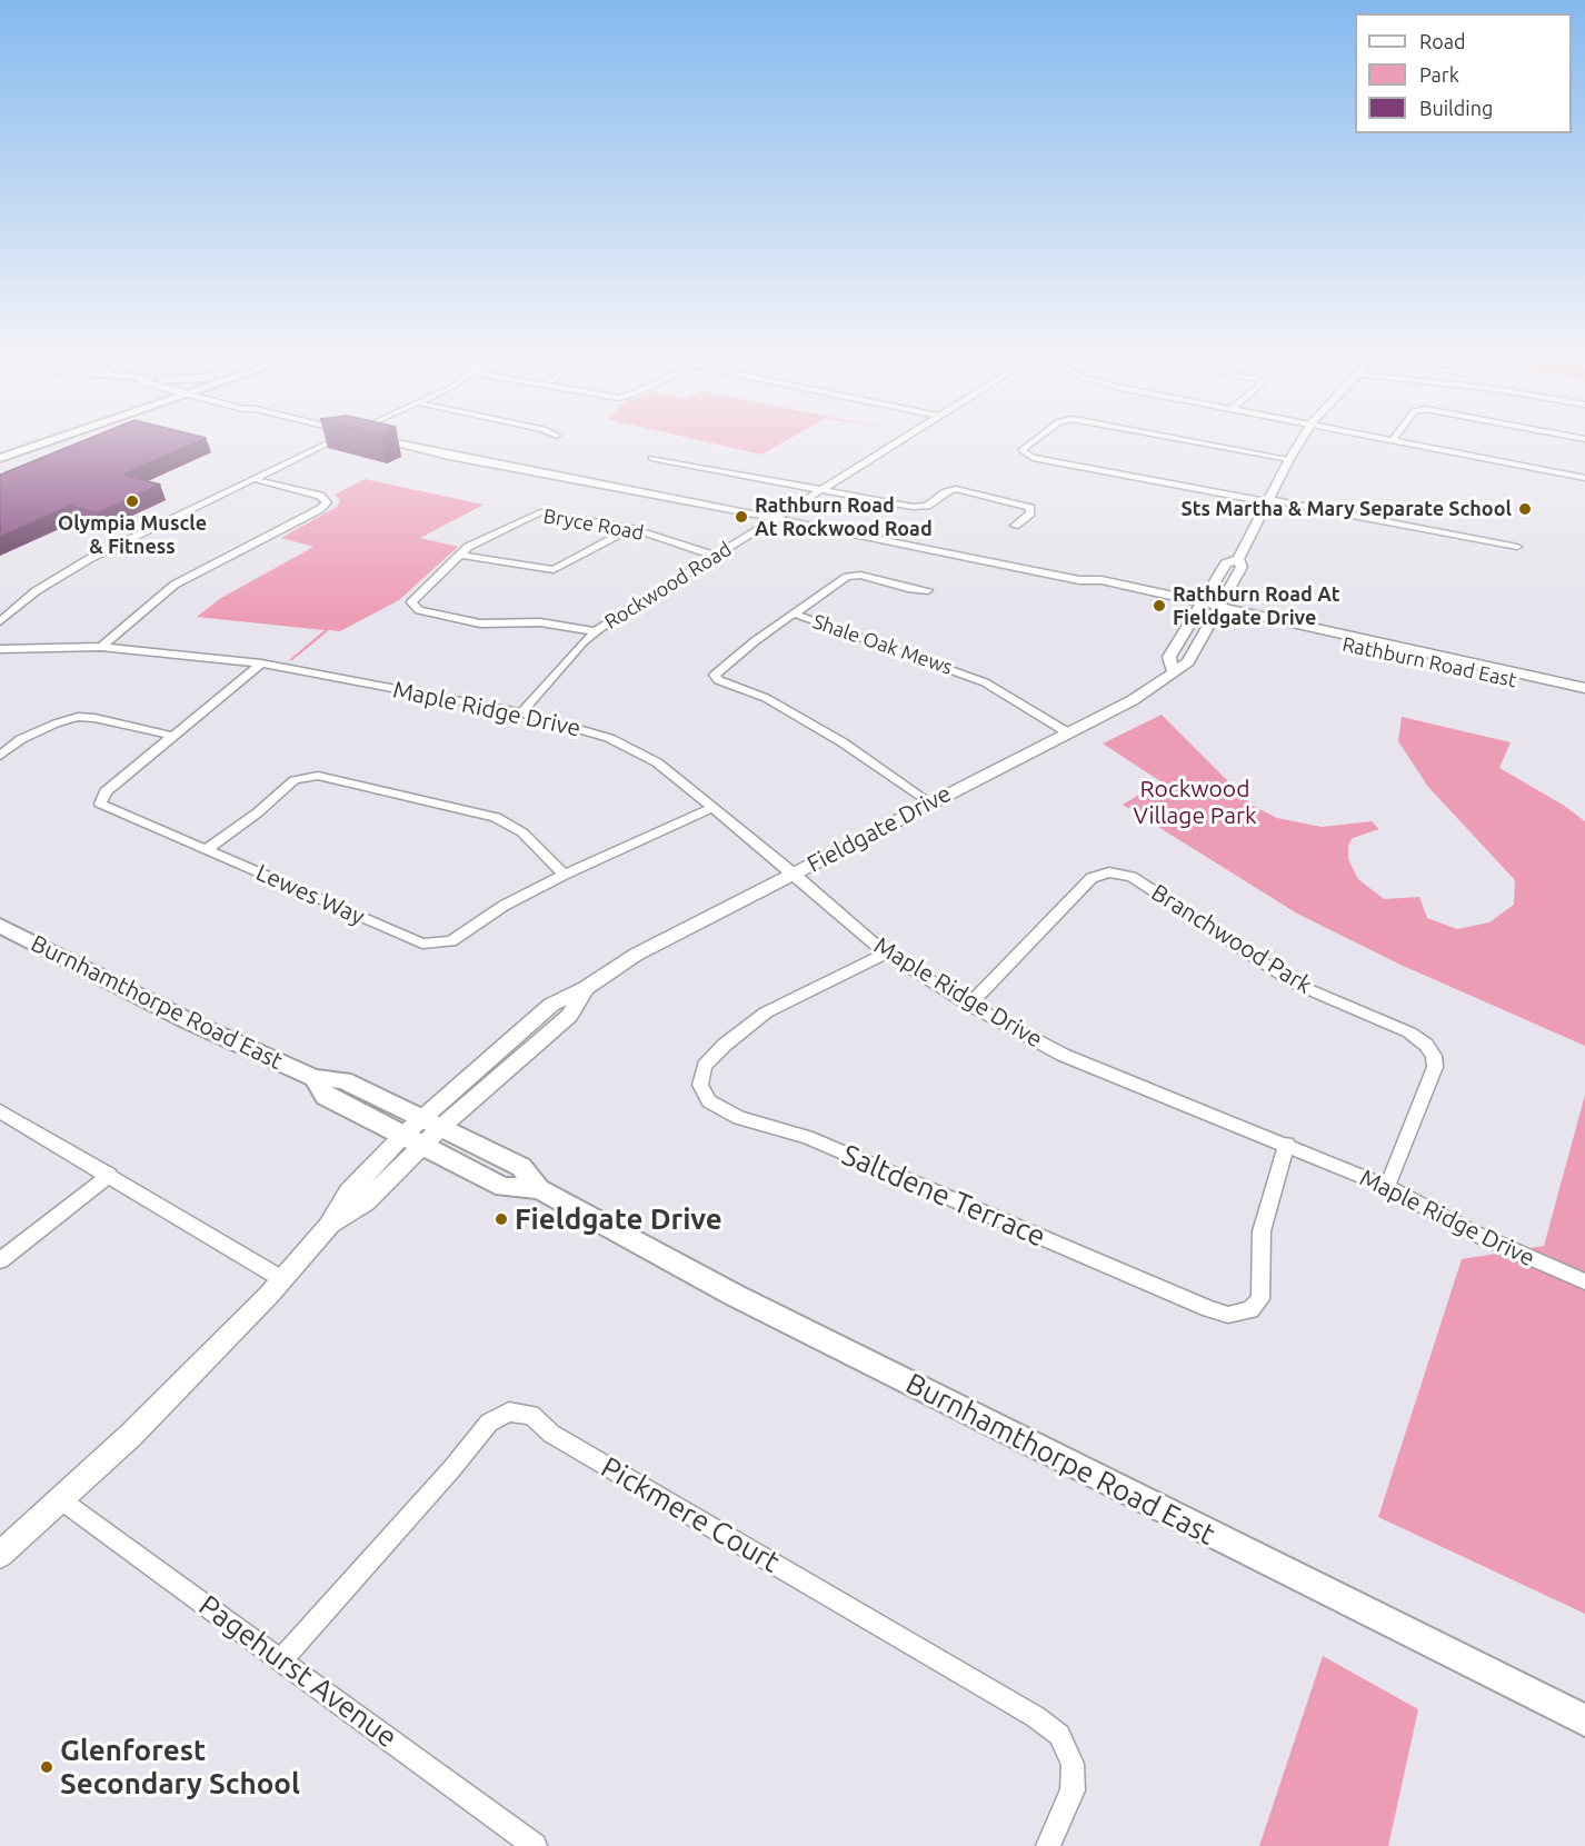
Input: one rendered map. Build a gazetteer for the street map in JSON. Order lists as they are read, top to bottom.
{
  "streets": {
    "main road": ["Burnhamthorpe Road East"],
    "street": [
      "Bryce Road",
      "Rockwood Road",
      "Shale Oak Mews",
      "Rathburn Road East",
      "Maple Ridge Drive",
      "Fieldgate Drive",
      "Lewes Way",
      "Branchwood Park",
      "Saltdene Terrace",
      "Pickmere Court",
      "Pagehurst Avenue"
    ]
  },
  "crossings": [
    ["Bryce Road", "Rockwood Road"],
    ["Rockwood Road", "Rathburn Road East"],
    ["Rockwood Road", "Maple Ridge Drive"],
    ["Shale Oak Mews", "Fieldgate Drive"],
    ["Rathburn Road East", "Fieldgate Drive"],
    ["Maple Ridge Drive", "Fieldgate Drive"],
    ["Maple Ridge Drive", "Lewes Way"],
    ["Maple Ridge Drive", "Branchwood Park"],
    ["Maple Ridge Drive", "Saltdene Terrace"],
    ["Fieldgate Drive", "Burnhamthorpe Road East"],
    ["Fieldgate Drive", "Pagehurst Avenue"],
    ["Pickmere Court", "Pagehurst Avenue"]
  ],
  "parks": ["Rockwood Village Park"],
  "places": [
    "Olympia Muscle & Fitness",
    "Sts Martha & Mary Separate School",
    "Rathburn Road At Rockwood Road",
    "Rathburn Road At Fieldgate Drive",
    "Fieldgate Drive",
    "Glenforest Secondary School"
  ],
  "legend": ["Road", "Park", "Building"]
}
